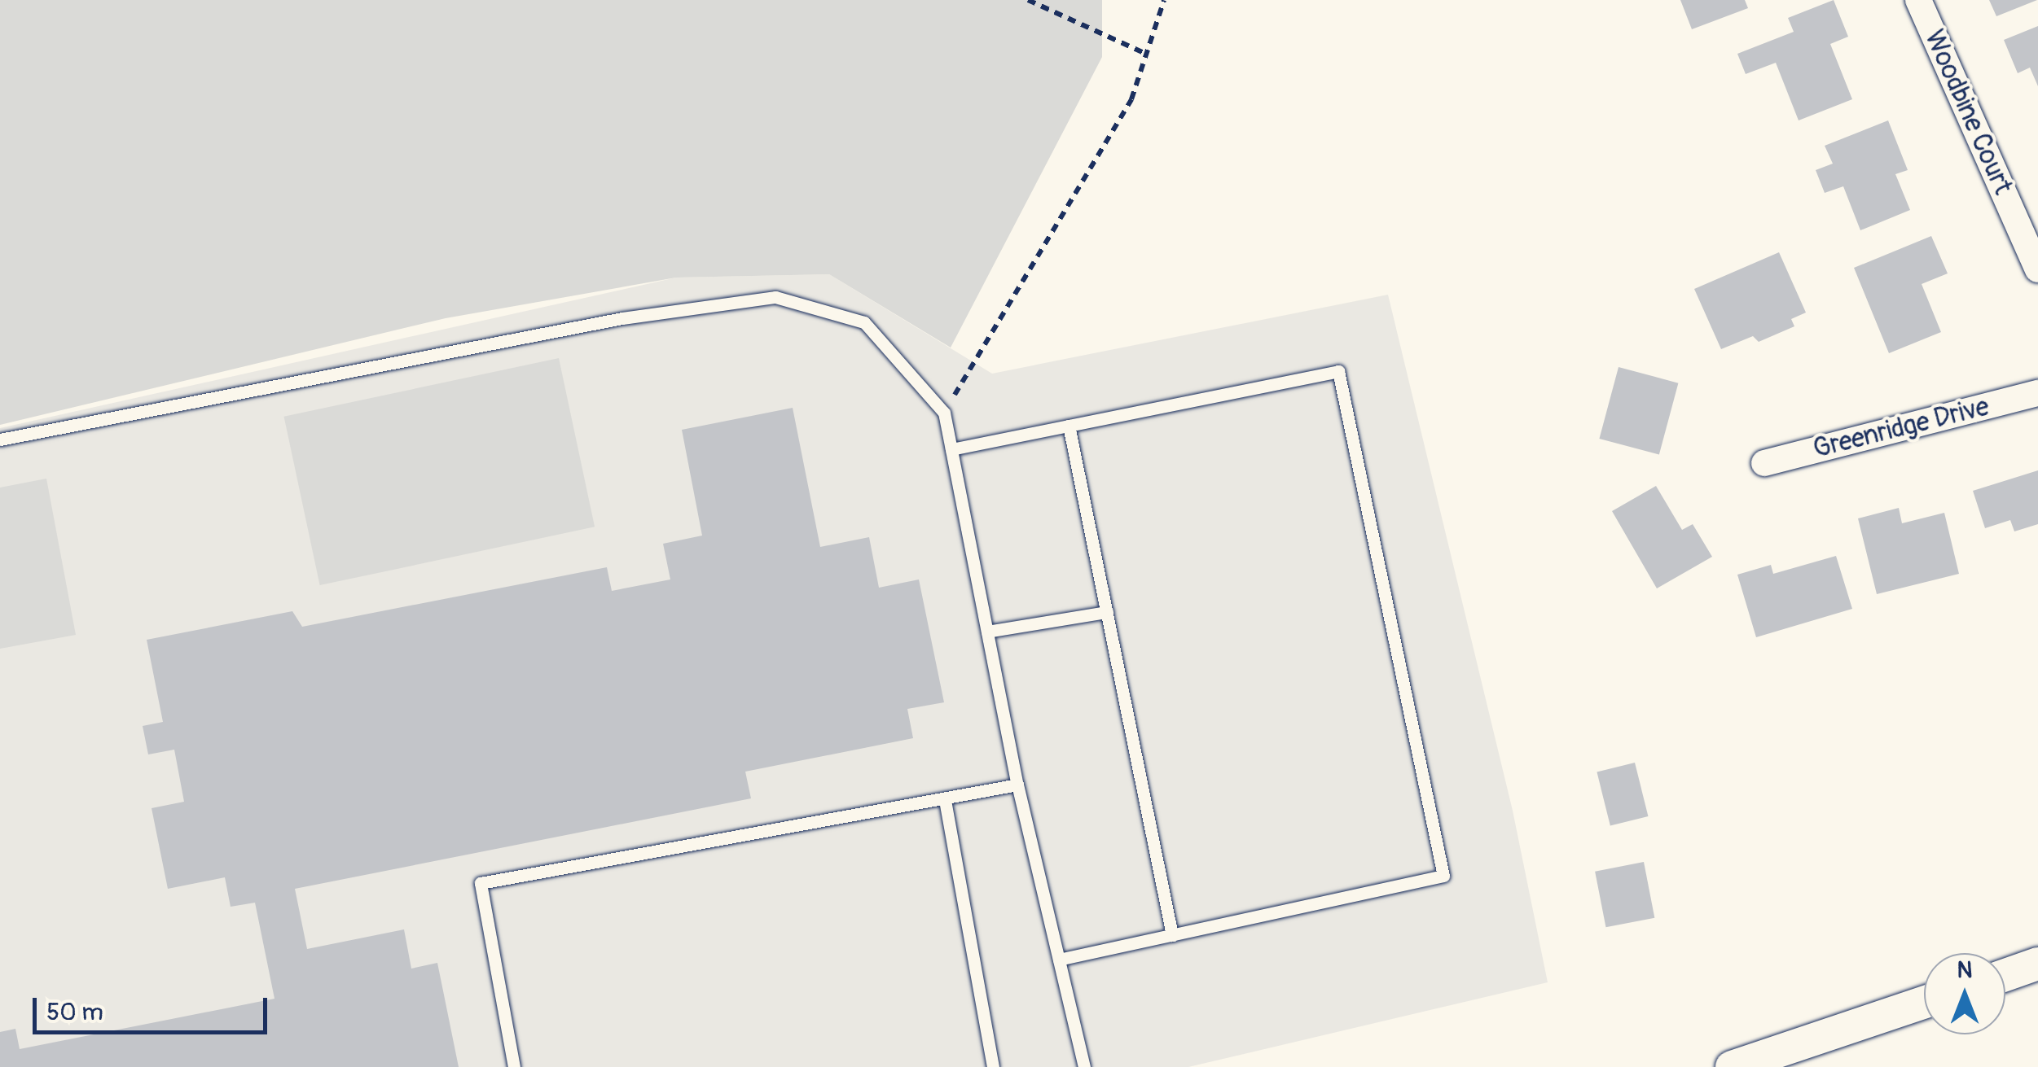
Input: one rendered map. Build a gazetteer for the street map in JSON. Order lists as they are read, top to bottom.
{
  "streets": {
    "street": ["Woodbine Court", "Greenridge Drive"]
  },
  "scale_bar": "50 m",
  "north": "top"
}
